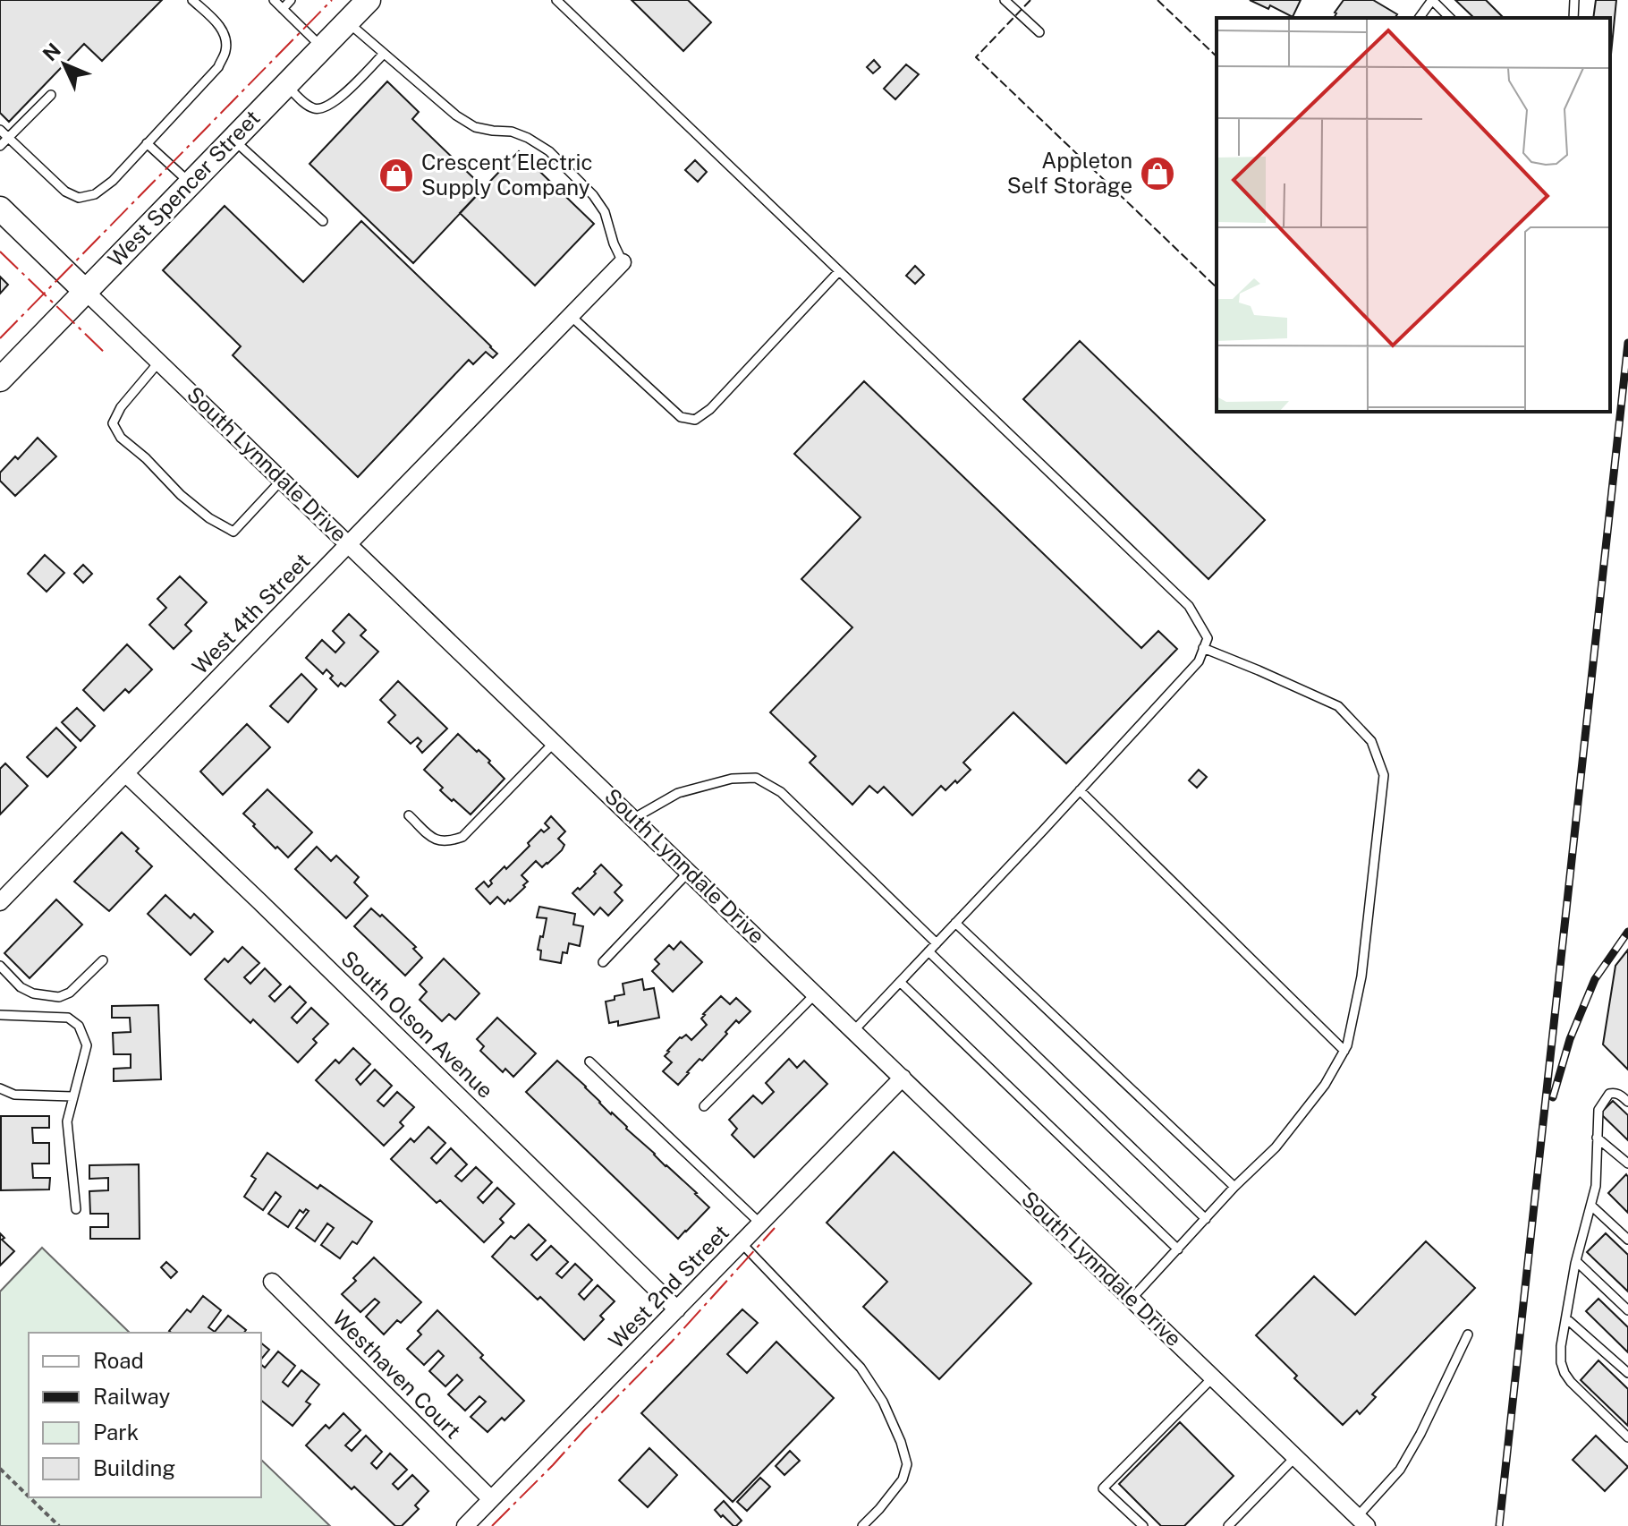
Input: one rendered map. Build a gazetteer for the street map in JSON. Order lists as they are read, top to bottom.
{
  "streets": {
    "street": [
      "West Spencer Street",
      "South Lynndale Drive",
      "West 4th Street",
      "South Olson Avenue",
      "West 2nd Street",
      "Westhaven Court"
    ]
  },
  "crossings": [
    ["West Spencer Street", "South Lynndale Drive"],
    ["South Lynndale Drive", "West 4th Street"],
    ["South Lynndale Drive", "West 2nd Street"],
    ["West 4th Street", "South Olson Avenue"],
    ["South Olson Avenue", "West 2nd Street"],
    ["West 2nd Street", "Westhaven Court"]
  ],
  "places": {
    "shop": ["Appleton Self Storage", "Crescent Electric Supply Company"]
  },
  "legend": [
    "Road",
    "Railway",
    "Park",
    "Building"
  ],
  "north": "top left"
}
